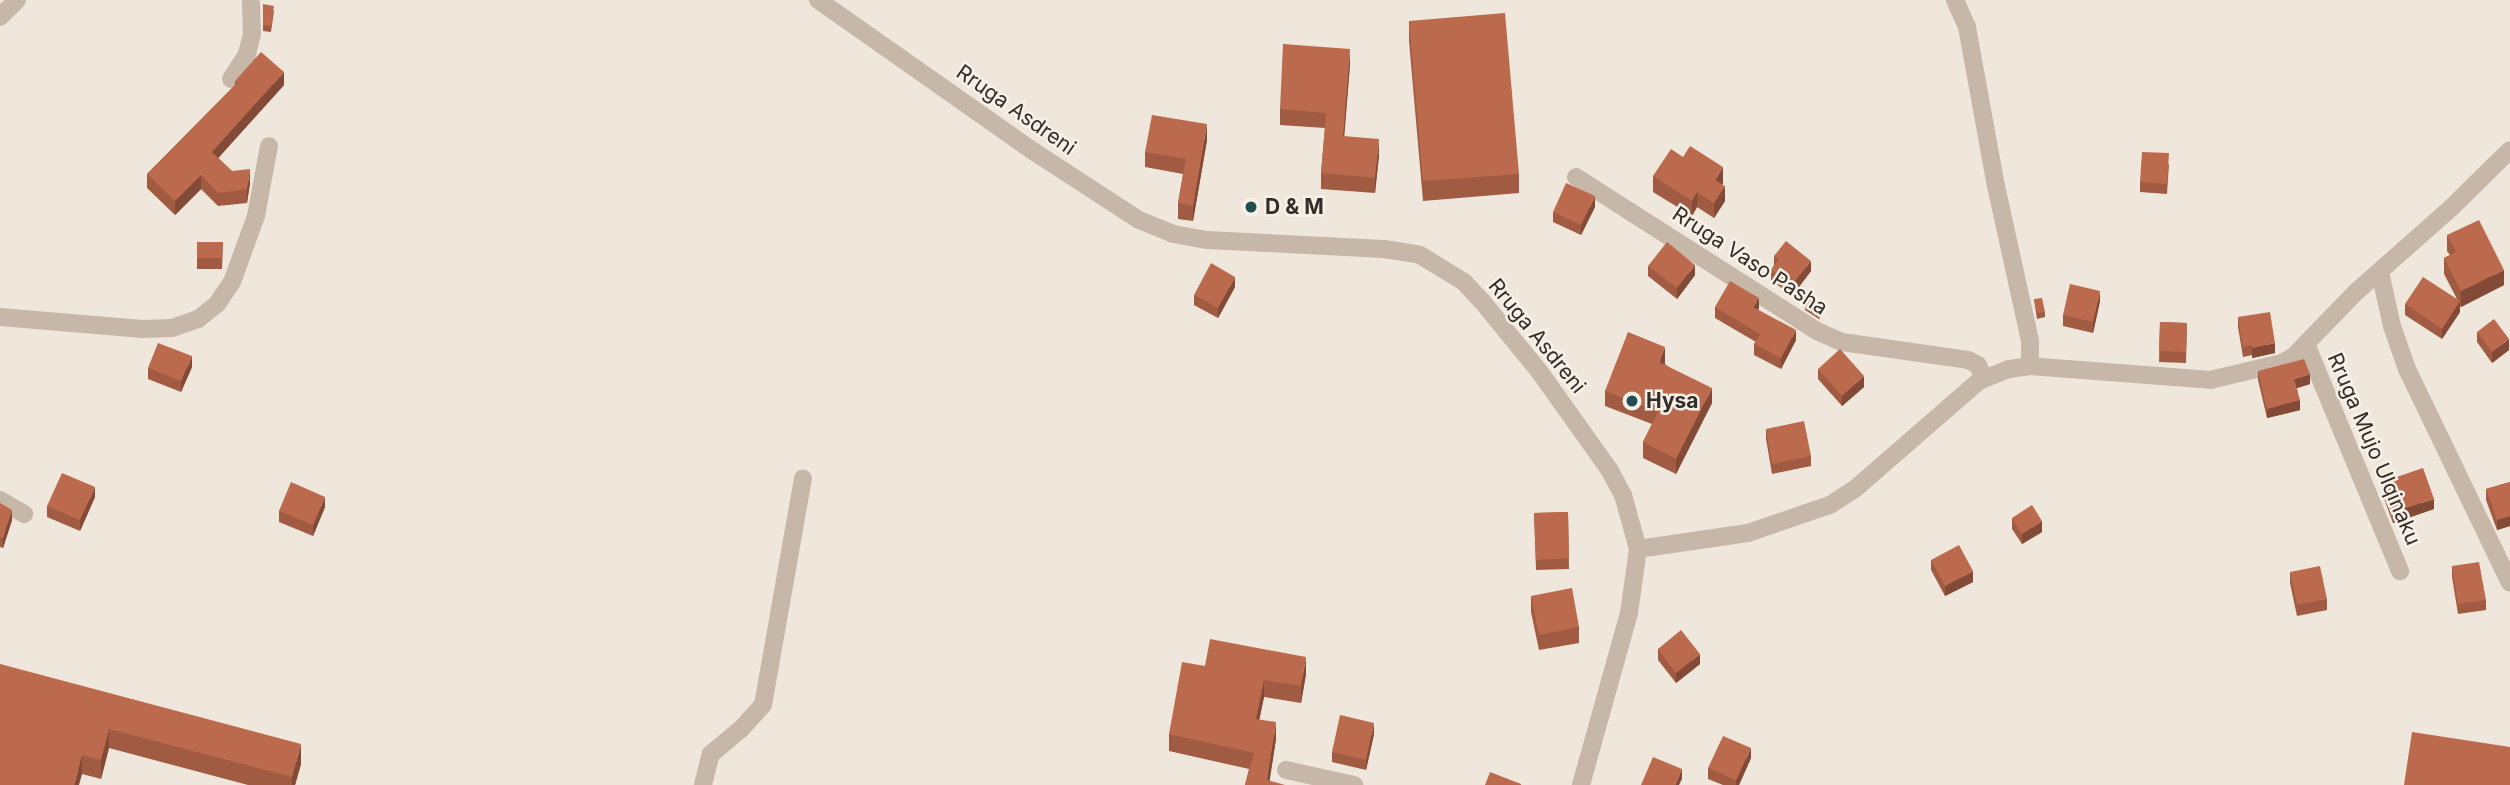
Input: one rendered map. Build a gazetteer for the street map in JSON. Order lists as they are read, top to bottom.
{
  "streets": {
    "street": ["Rruga Asdreni", "Rruga Vaso Pasha", "Rruga Mujo Ulqinaku"]
  },
  "places": ["D & M", "Hysa"]
}
